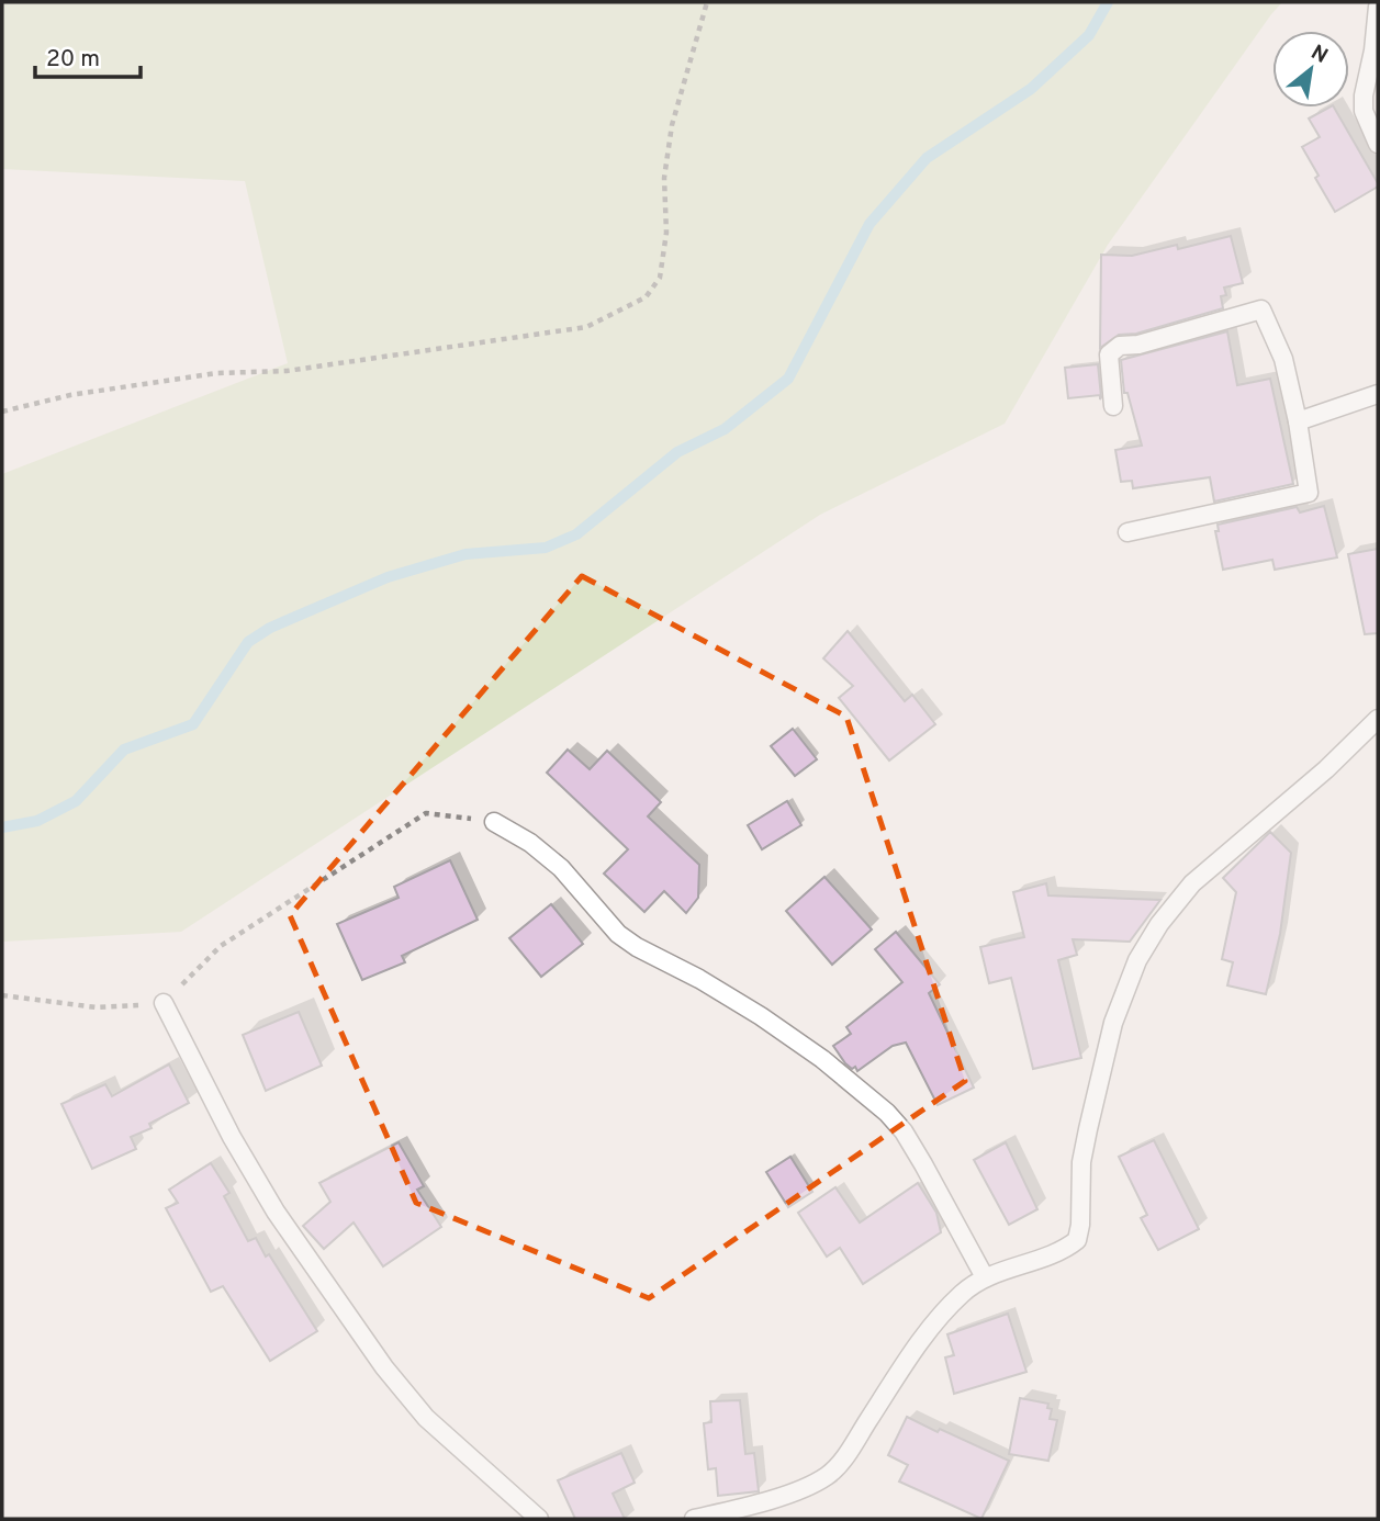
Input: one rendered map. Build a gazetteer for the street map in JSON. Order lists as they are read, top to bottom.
{
  "scale_bar": "20 m",
  "north": "top right"
}
